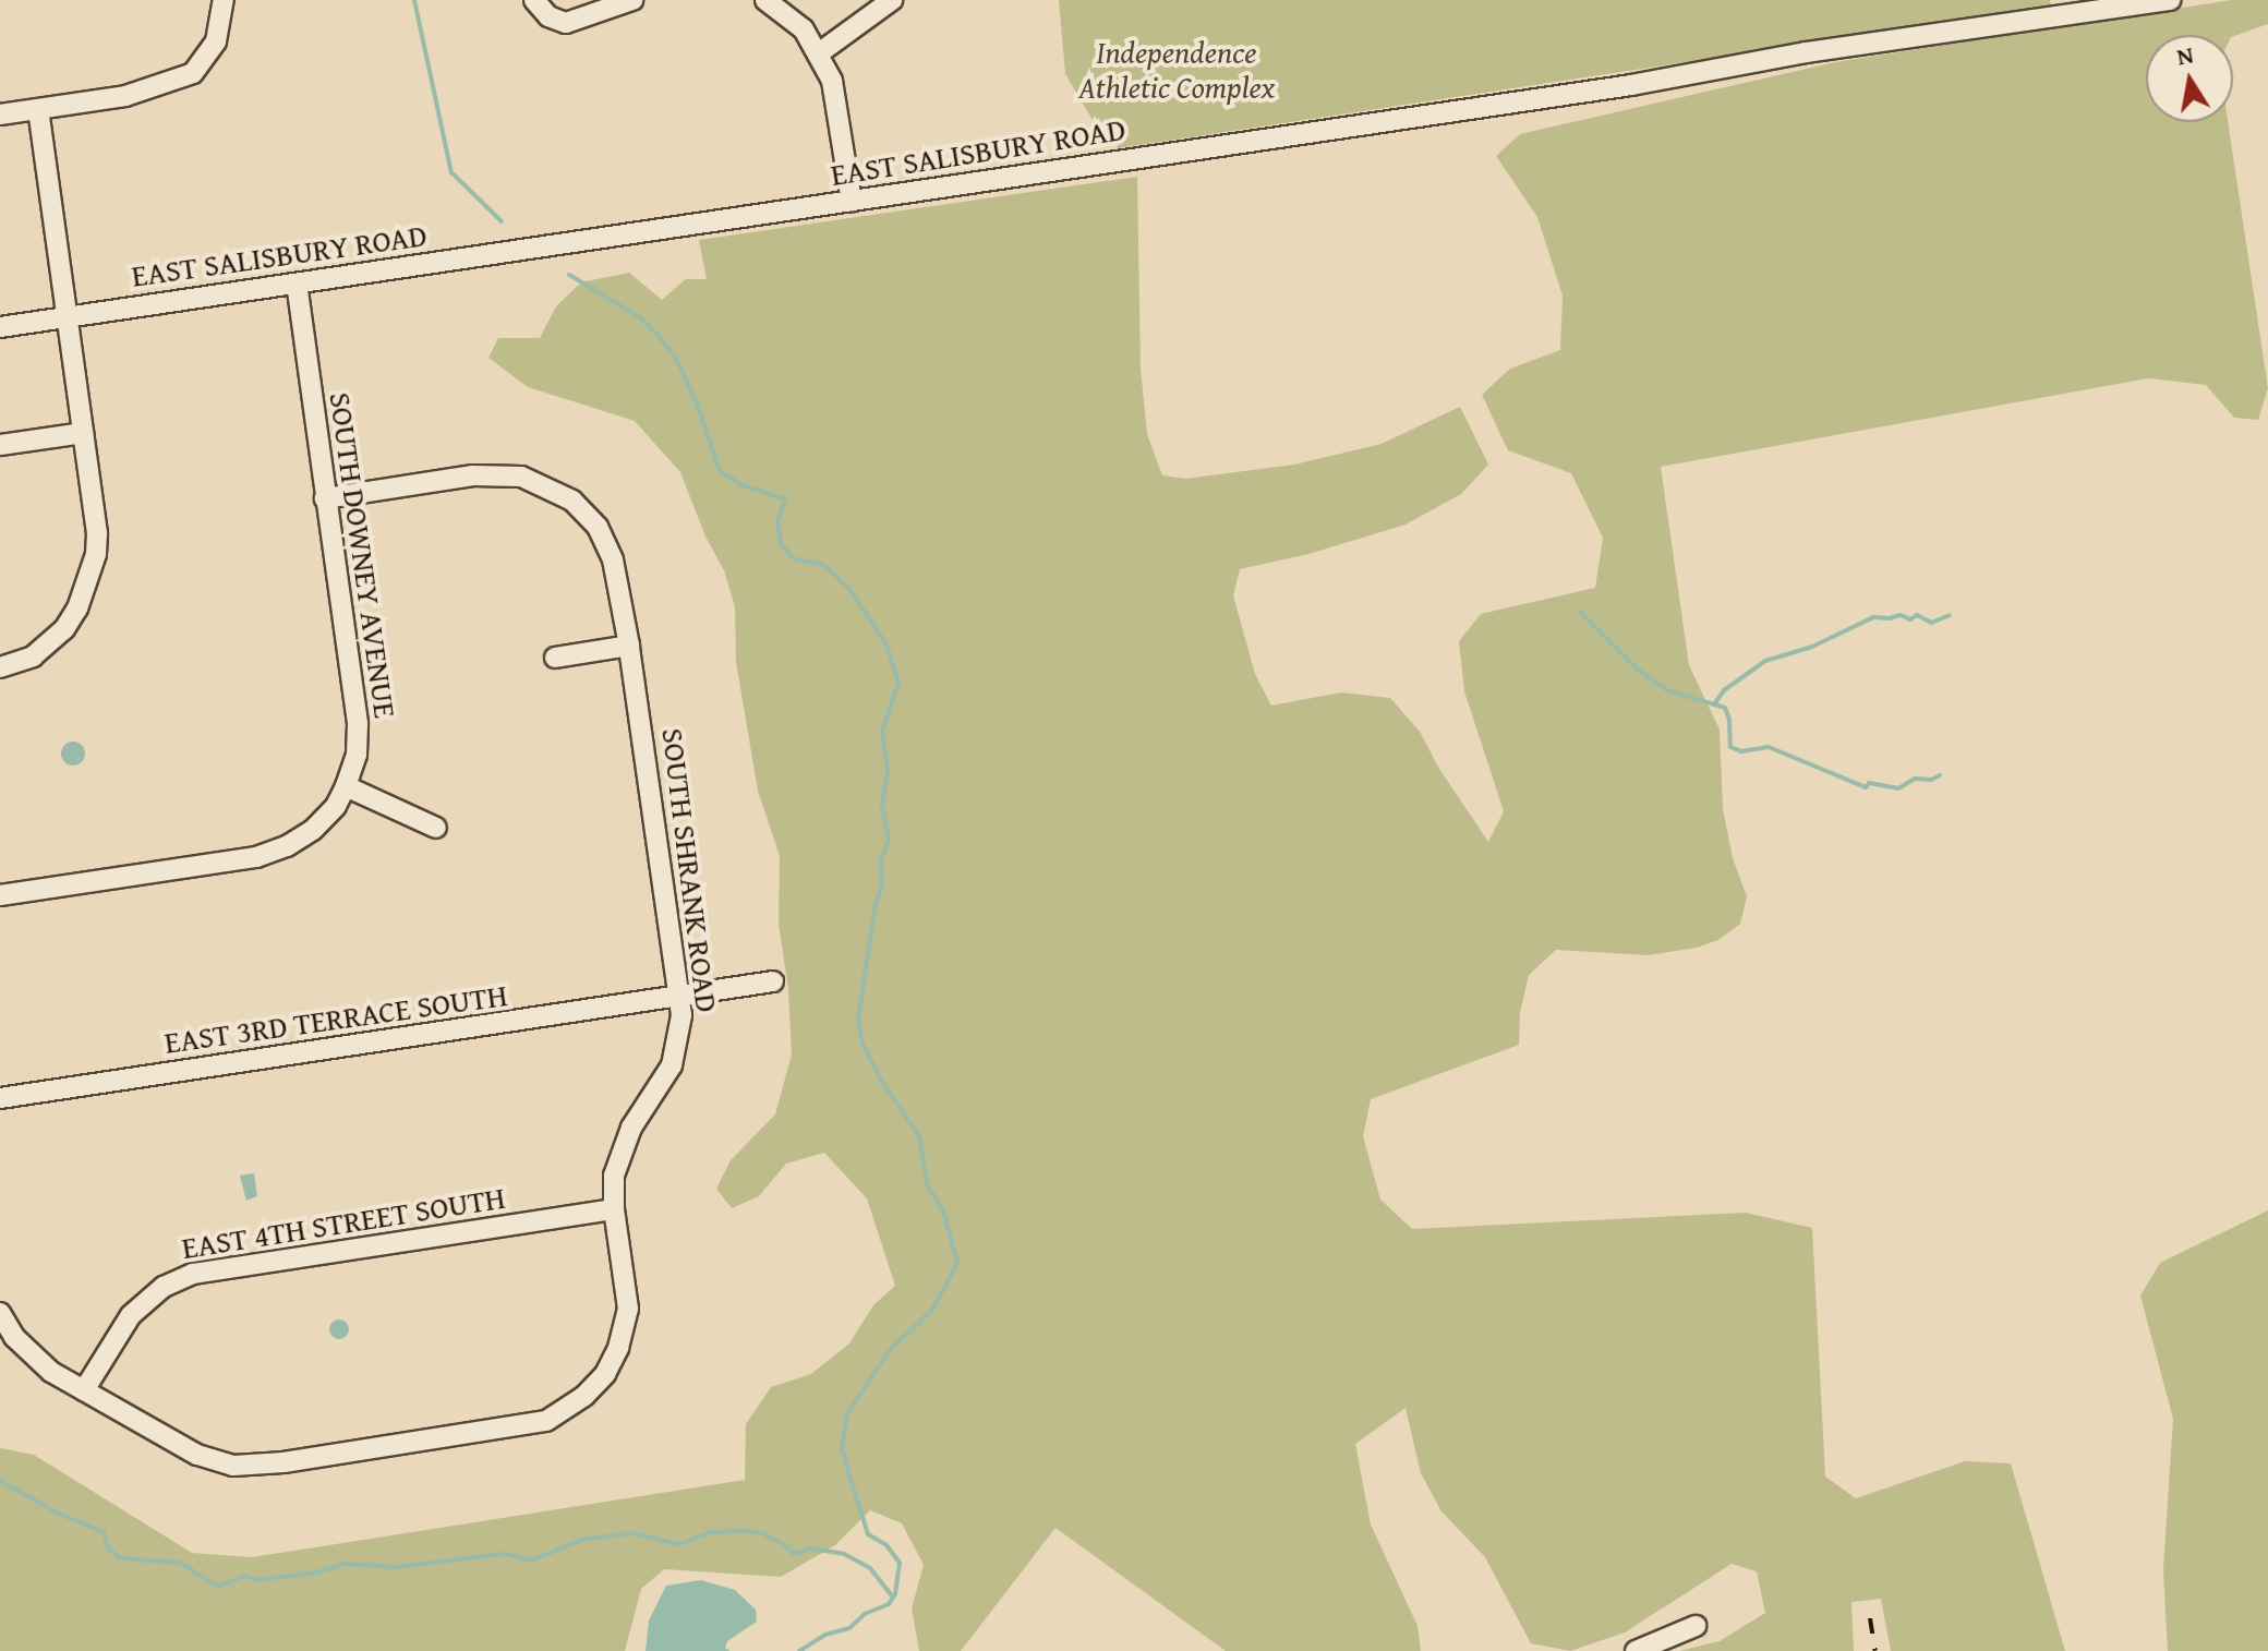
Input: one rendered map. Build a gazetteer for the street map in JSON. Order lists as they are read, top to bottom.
{
  "streets": {
    "street": [
      "EAST SALISBURY ROAD",
      "SOUTH DOWNEY AVENUE",
      "SOUTH SHRANK ROAD",
      "EAST 3RD TERRACE SOUTH",
      "EAST 4TH STREET SOUTH"
    ]
  },
  "crossings": [
    ["EAST SALISBURY ROAD", "SOUTH DOWNEY AVENUE"],
    ["SOUTH DOWNEY AVENUE", "SOUTH SHRANK ROAD"],
    ["SOUTH SHRANK ROAD", "EAST 3RD TERRACE SOUTH"],
    ["SOUTH SHRANK ROAD", "EAST 4TH STREET SOUTH"]
  ],
  "parks": ["Independence Athletic Complex"],
  "north": "top"
}
